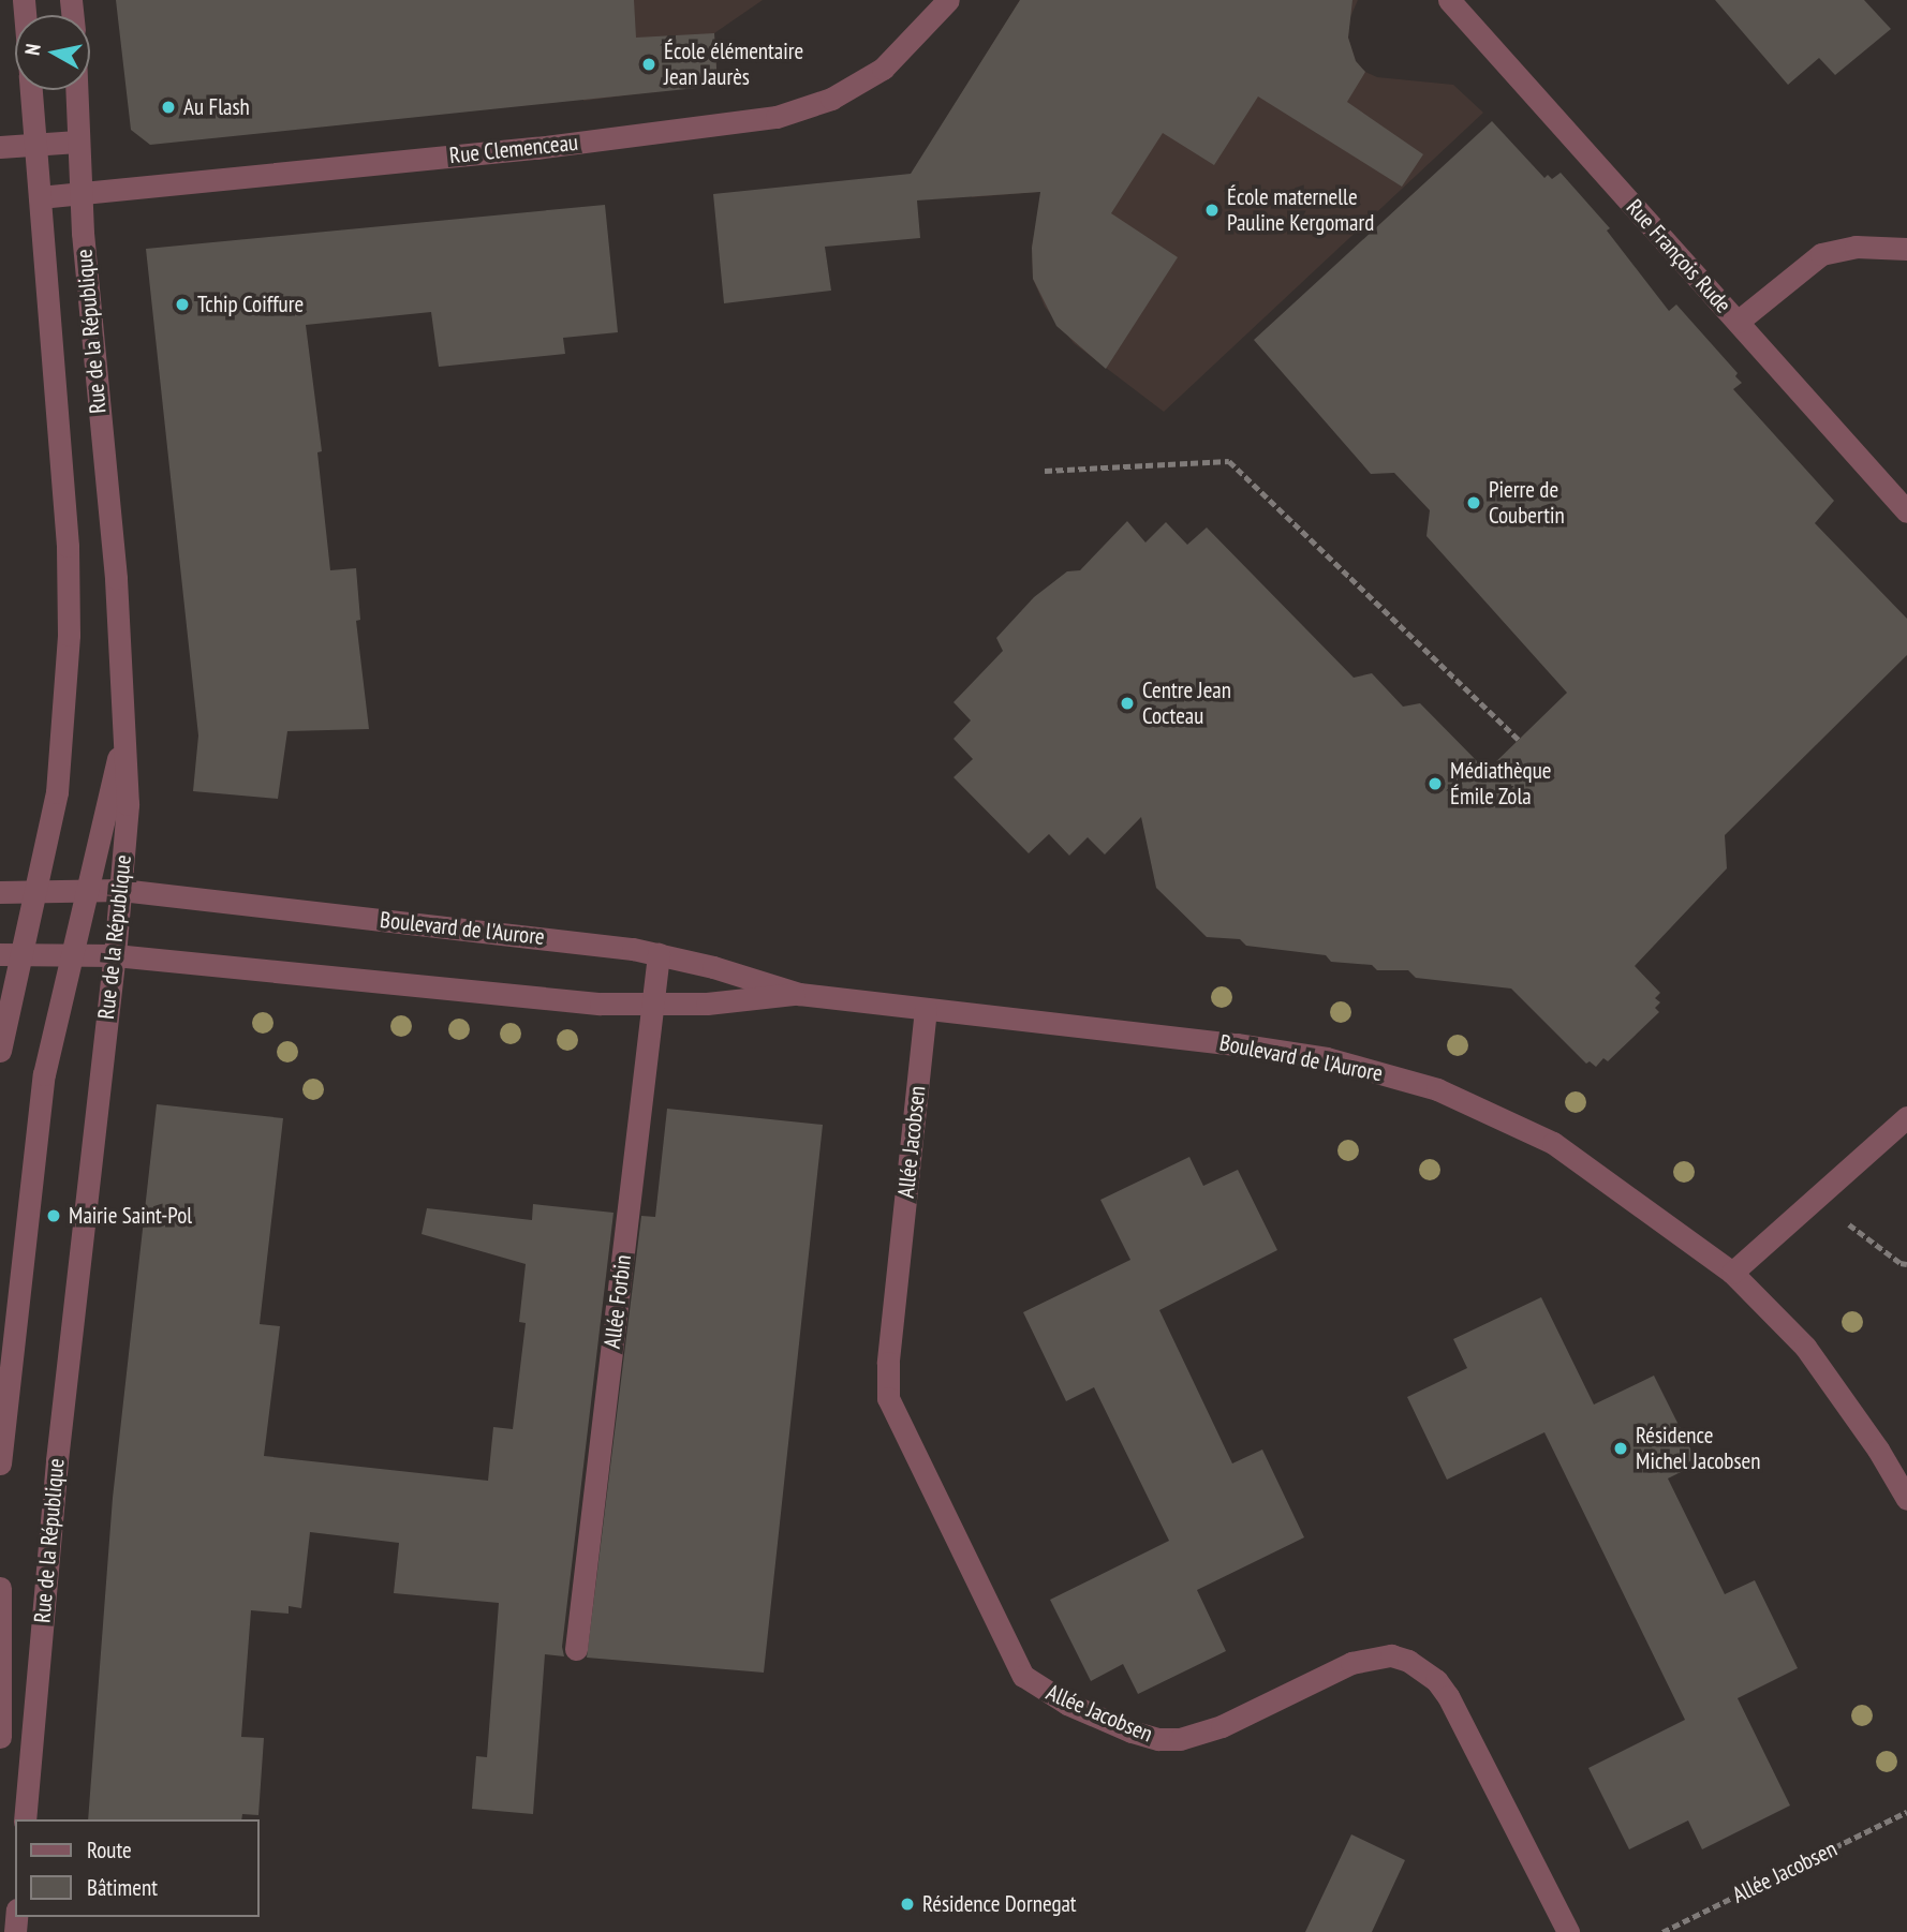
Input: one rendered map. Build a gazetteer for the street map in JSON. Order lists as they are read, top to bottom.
{
  "streets": {
    "street": [
      "Rue Clemenceau",
      "Rue François Rude",
      "Rue de la République",
      "Boulevard de l'Aurore",
      "Allée Jacobsen",
      "Allée Forbin"
    ]
  },
  "crossings": [
    ["Rue Clemenceau", "Rue de la République"],
    ["Rue de la République", "Boulevard de l'Aurore"],
    ["Boulevard de l'Aurore", "Allée Jacobsen"],
    ["Boulevard de l'Aurore", "Allée Forbin"]
  ],
  "places": [
    "École élémentaire Jean Jaurès",
    "Au Flash",
    "École maternelle Pauline Kergomard",
    "Tchip Coiffure",
    "Pierre de Coubertin",
    "Centre Jean Cocteau",
    "Médiathèque Émile Zola",
    "Mairie Saint-Pol",
    "Résidence Michel Jacobsen",
    "Résidence Dornegat"
  ],
  "legend": ["Route", "Bâtiment"],
  "north": "left"
}
